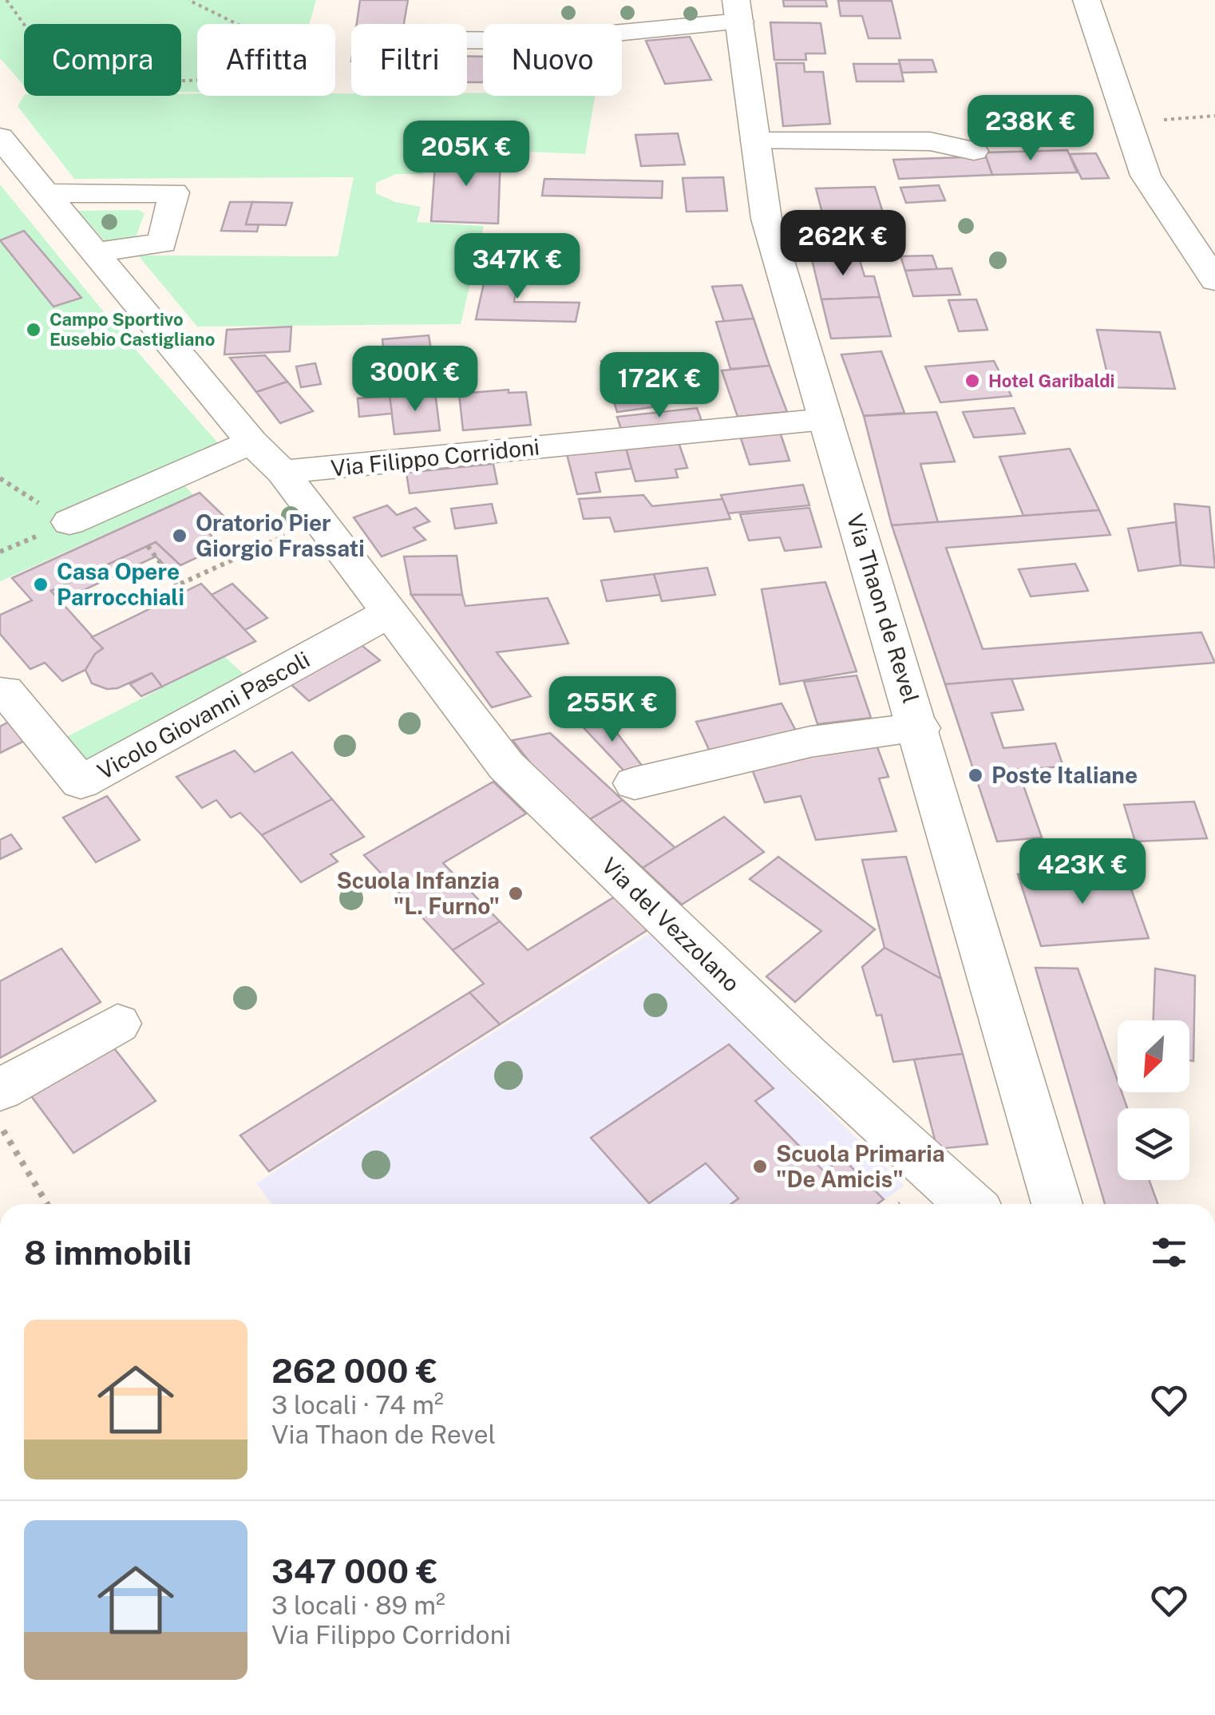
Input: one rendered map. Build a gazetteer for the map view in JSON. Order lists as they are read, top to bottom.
{
  "streets": {
    "street": [
      "Via Filippo Corridoni",
      "Via Thaon de Revel",
      "Vicolo Giovanni Pascoli",
      "Via del Vezzolano"
    ]
  },
  "crossings": [
    ["Via Filippo Corridoni", "Via Thaon de Revel"],
    ["Via Filippo Corridoni", "Via del Vezzolano"],
    ["Vicolo Giovanni Pascoli", "Via del Vezzolano"]
  ],
  "places": [
    "Campo Sportivo Eusebio Castigliano",
    "Hotel Garibaldi",
    "Oratorio Pier Giorgio Frassati",
    "Casa Opere Parrocchiali",
    "Poste Italiane",
    "Scuola Infanzia \"L. Furno\"",
    "Scuola Primaria \"De Amicis\""
  ],
  "north": "bottom left",
  "page": {
    "chip": [
      "Compra",
      "Affitta",
      "Filtri",
      "Nuovo"
    ],
    "price": [
      "238K €",
      "205K €",
      "262K €",
      "347K €",
      "300K €",
      "172K €",
      "255K €",
      "423K €"
    ],
    "heading": "8 immobili",
    "list": [
      {
        "name": "262 000 €",
        "note": "3 locali · 74 m² · Via Thaon de Revel"
      },
      {
        "name": "347 000 €",
        "note": "3 locali · 89 m² · Via Filippo Corridoni"
      }
    ]
  }
}
